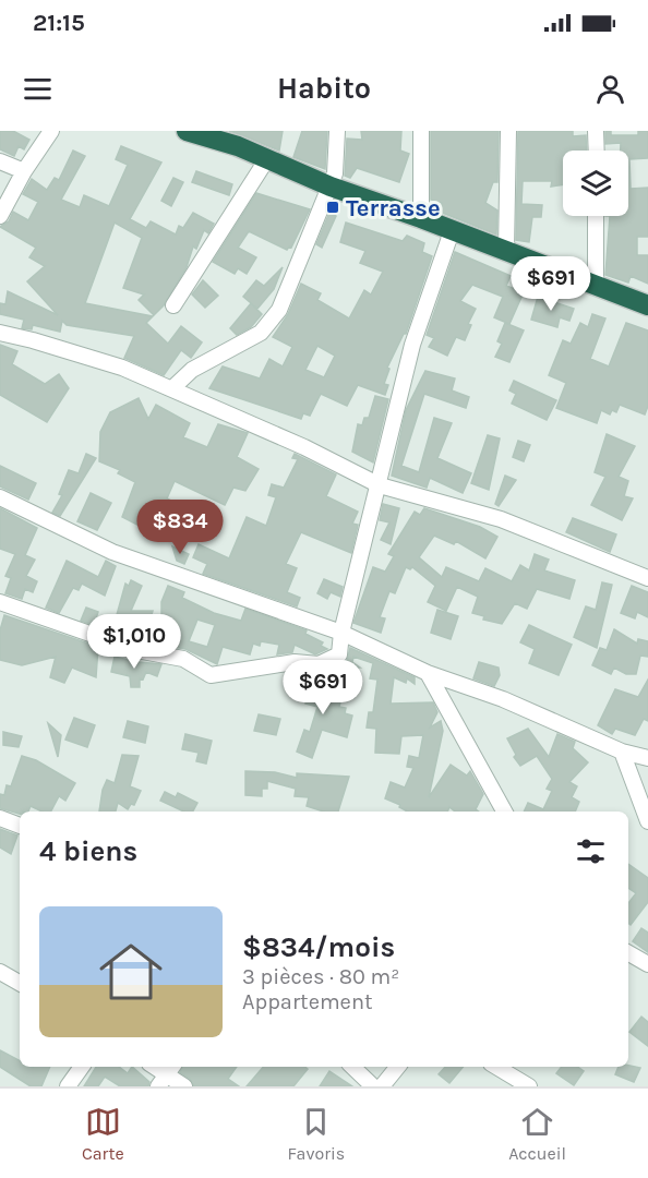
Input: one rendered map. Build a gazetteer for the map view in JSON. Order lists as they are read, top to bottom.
{
  "places": {
    "transit": ["Terrasse"]
  },
  "page": {
    "status": "21:15",
    "header": "Habito",
    "price": [
      "$691",
      "$834",
      "$1,010",
      "$691"
    ],
    "heading": "4 biens",
    "list": [
      {
        "name": "$834/mois",
        "note": "3 pièces · 80 m² · Appartement"
      }
    ],
    "tabs": ["Carte", "Favoris", "Accueil"]
  }
}
